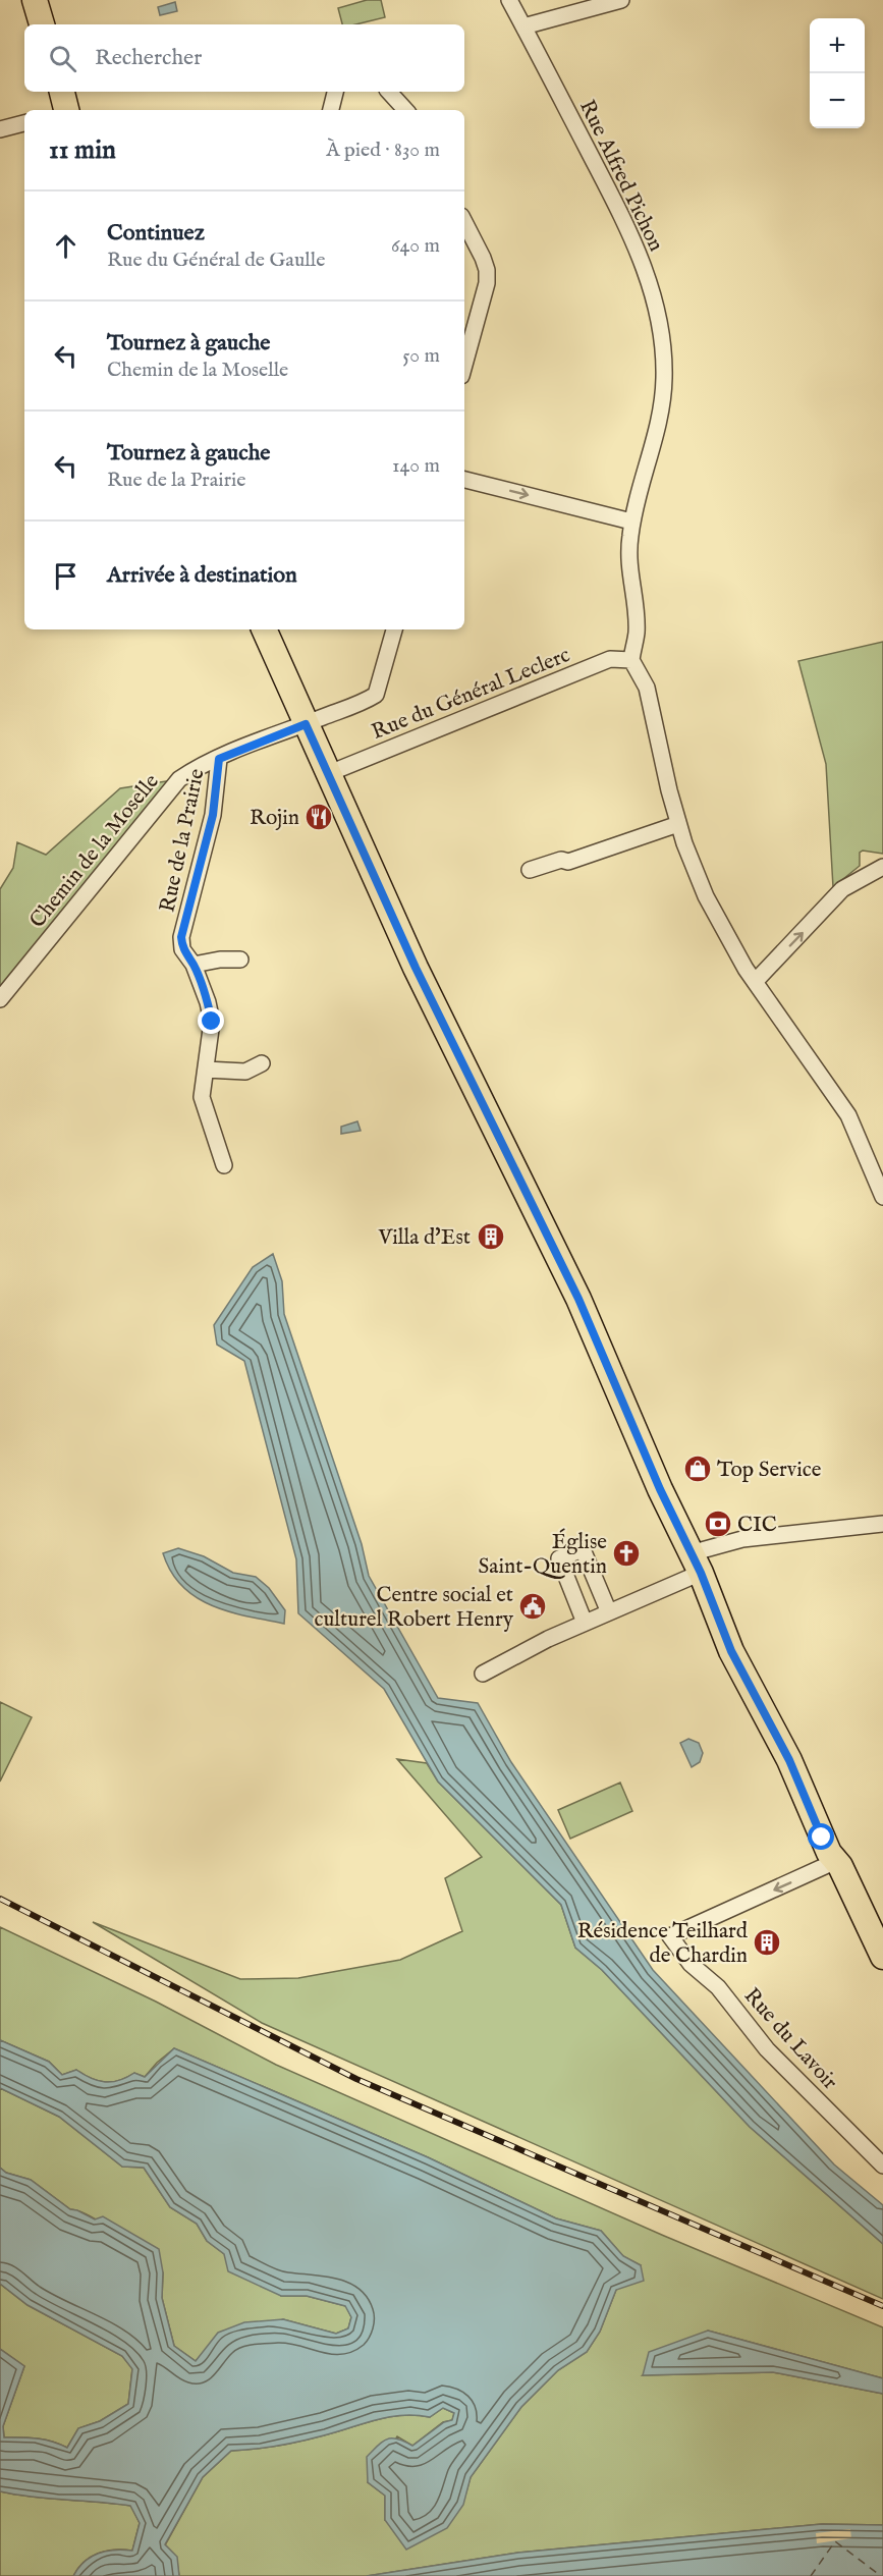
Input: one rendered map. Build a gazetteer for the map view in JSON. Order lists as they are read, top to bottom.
{
  "streets": {
    "street": [
      "Rue Alfred Pichon",
      "Rue du Général Leclerc",
      "Rue de la Prairie",
      "Chemin de la Moselle",
      "Rue du Lavoir"
    ]
  },
  "crossings": [
    ["Rue Alfred Pichon", "Rue du Général Leclerc"],
    ["Rue de la Prairie", "Chemin de la Moselle"]
  ],
  "places": {
    "restaurant": ["Rojin"],
    "building": ["Villa d'Est", "Résidence Teilhard de Chardin"],
    "shop": ["Top Service"],
    "bank": ["CIC"],
    "church": ["Église Saint-Quentin"],
    "public building": ["Centre social et culturel Robert Henry"]
  },
  "page": {
    "map_buttons": ["+", "−"],
    "search": "Rechercher",
    "heading": ["11 min", "À pied · 830 m"],
    "list": [
      ["Continuez", "Rue du Général de Gaulle", "640 m"],
      ["Tournez à gauche", "Chemin de la Moselle", "50 m"],
      ["Tournez à gauche", "Rue de la Prairie", "140 m"],
      "Arrivée à destination"
    ]
  }
}
